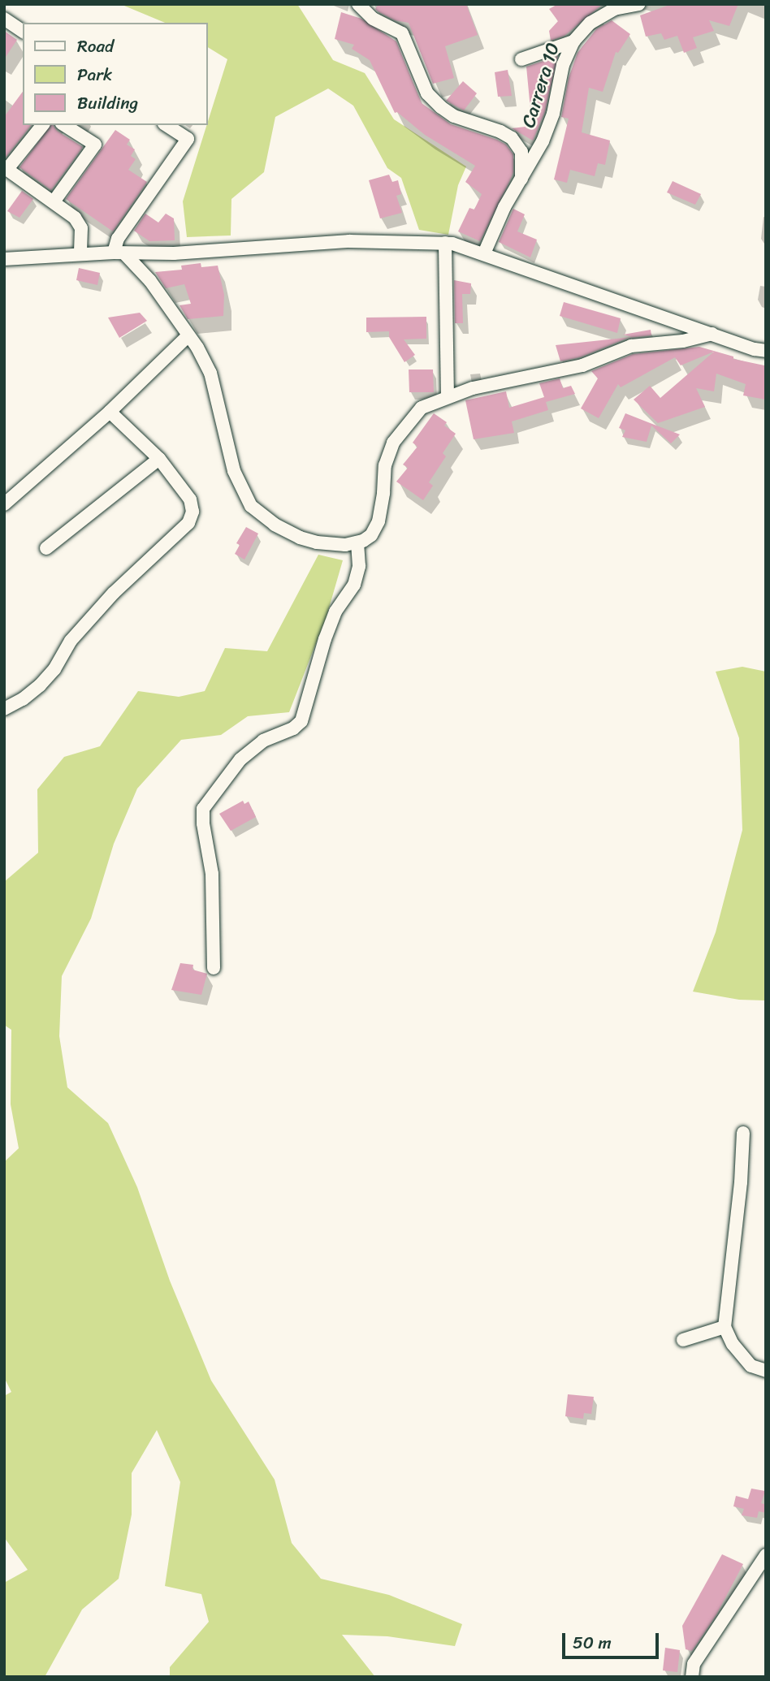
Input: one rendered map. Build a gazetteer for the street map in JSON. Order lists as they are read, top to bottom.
{
  "streets": {
    "street": ["Carrera 10"]
  },
  "legend": ["Road", "Park", "Building"],
  "scale_bar": "50 m"
}
